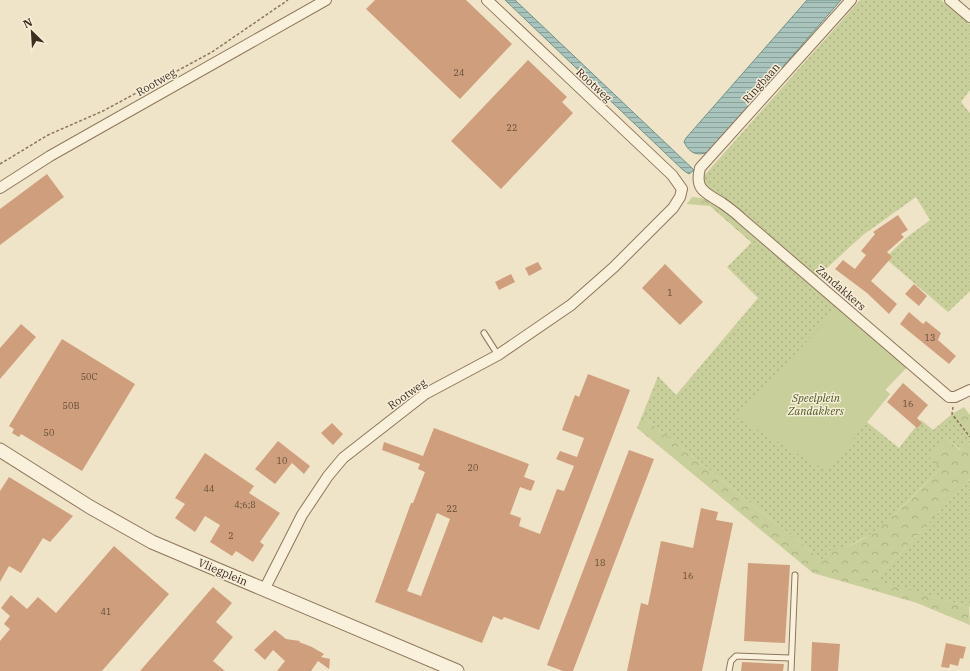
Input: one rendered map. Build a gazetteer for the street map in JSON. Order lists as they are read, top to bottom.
{
  "streets": {
    "street": [
      "Rootweg",
      "Ringbaan",
      "Zandakkers",
      "Vliegplein"
    ]
  },
  "crossings": [
    ["Rootweg", "Vliegplein"],
    ["Ringbaan", "Zandakkers"]
  ],
  "parks": ["Speelplein Zandakkers"],
  "house_numbers": [
    "24",
    "22",
    "1",
    "13",
    "50C",
    "16",
    "50B",
    "50",
    "10",
    "20",
    "44",
    "4;6;8",
    "22",
    "2",
    "18",
    "16",
    "41"
  ],
  "north": "top left"
}
